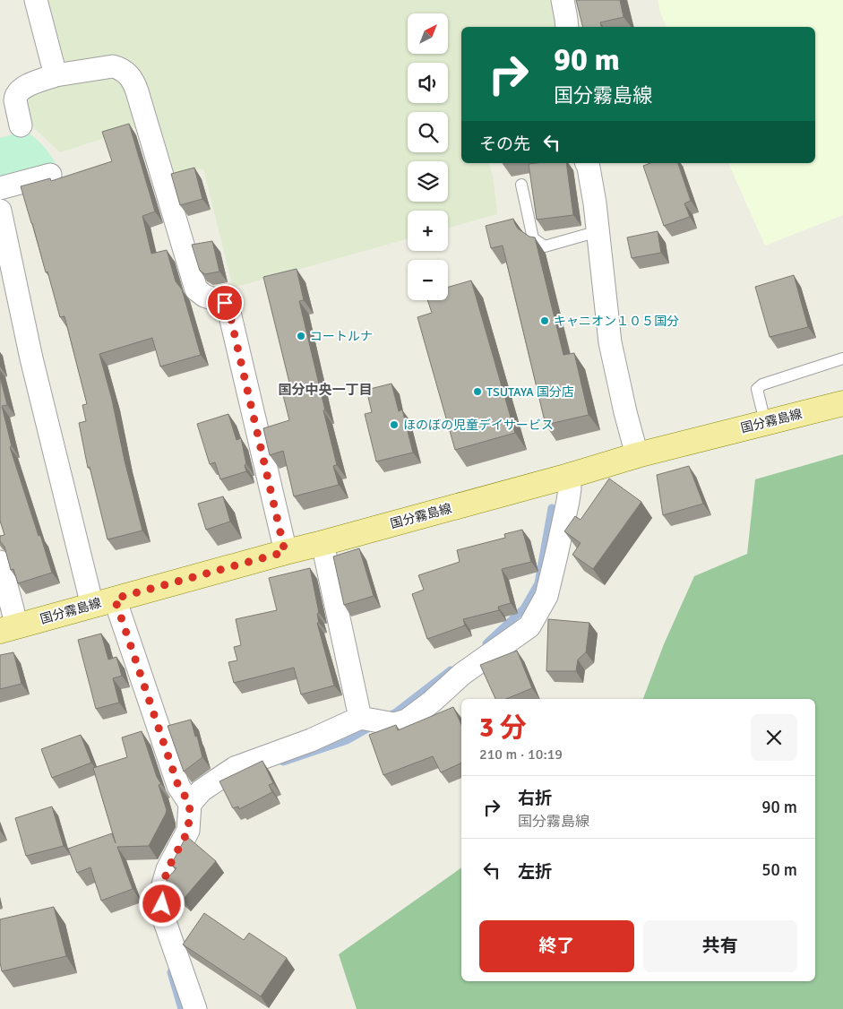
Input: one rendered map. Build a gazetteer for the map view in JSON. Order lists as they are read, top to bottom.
{
  "streets": {
    "main road": ["国分霧島線"]
  },
  "districts": ["国分中央一丁目"],
  "places": [
    "キャニオン１０５国分",
    "コートルナ",
    "TSUTAYA 国分店",
    "ほのぼの児童デイサービス"
  ],
  "north": "top right",
  "page": {
    "map_buttons": ["+", "−"],
    "turn": ["90 m", "国分霧島線"],
    "then": "その先",
    "heading": ["3 分", "210 m · 10:19"],
    "list": [
      {
        "name": "右折",
        "note": "国分霧島線",
        "value": "90 m"
      },
      {
        "name": "左折",
        "value": "50 m"
      }
    ],
    "buttons": ["終了", "共有"]
  }
}
